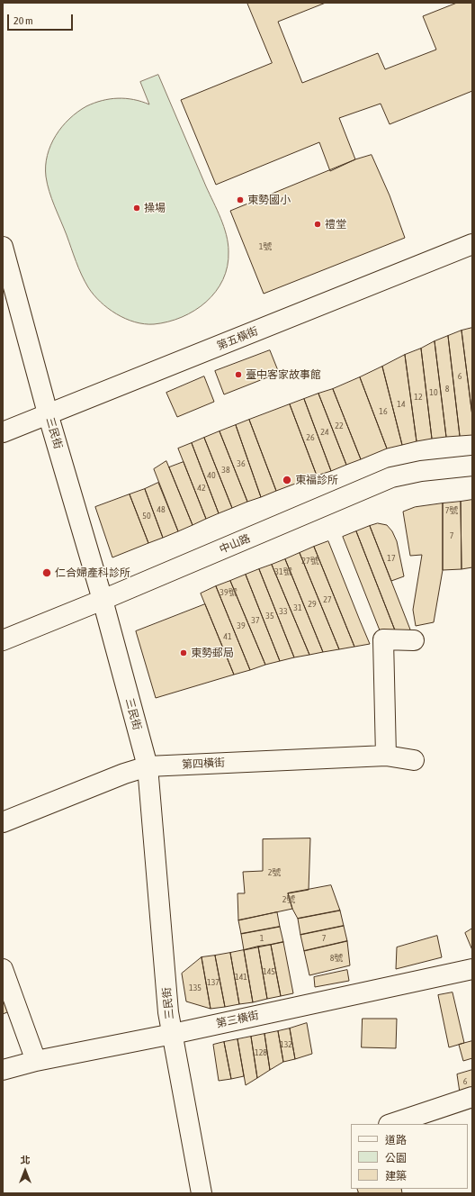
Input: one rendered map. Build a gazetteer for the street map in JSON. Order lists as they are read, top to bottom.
{
  "streets": {
    "street": [
      "第五橫街",
      "三民街",
      "中山路",
      "第四橫街",
      "第三橫街"
    ]
  },
  "crossings": [
    ["第五橫街", "三民街"],
    ["三民街", "中山路"],
    ["三民街", "第四橫街"],
    ["三民街", "第三橫街"]
  ],
  "places": [
    "東勢國小",
    "操場",
    "禮堂",
    "臺中客家故事館",
    "東福診所",
    "仁合婦產科診所",
    "東勢郵局"
  ],
  "house_numbers": [
    "1號",
    "6",
    "8",
    "10",
    "12",
    "14",
    "16",
    "22",
    "24",
    "26",
    "36",
    "38",
    "40",
    "42",
    "48",
    "7號",
    "50",
    "7",
    "17",
    "27號",
    "31號",
    "39號",
    "27",
    "29",
    "31",
    "33",
    "35",
    "37",
    "39",
    "41",
    "2號",
    "2號",
    "1",
    "7",
    "8號",
    "145",
    "141",
    "137",
    "135",
    "132",
    "128",
    "6"
  ],
  "legend": ["道路", "公園", "建築"],
  "scale_bar": "20 m",
  "north": "top"
}
